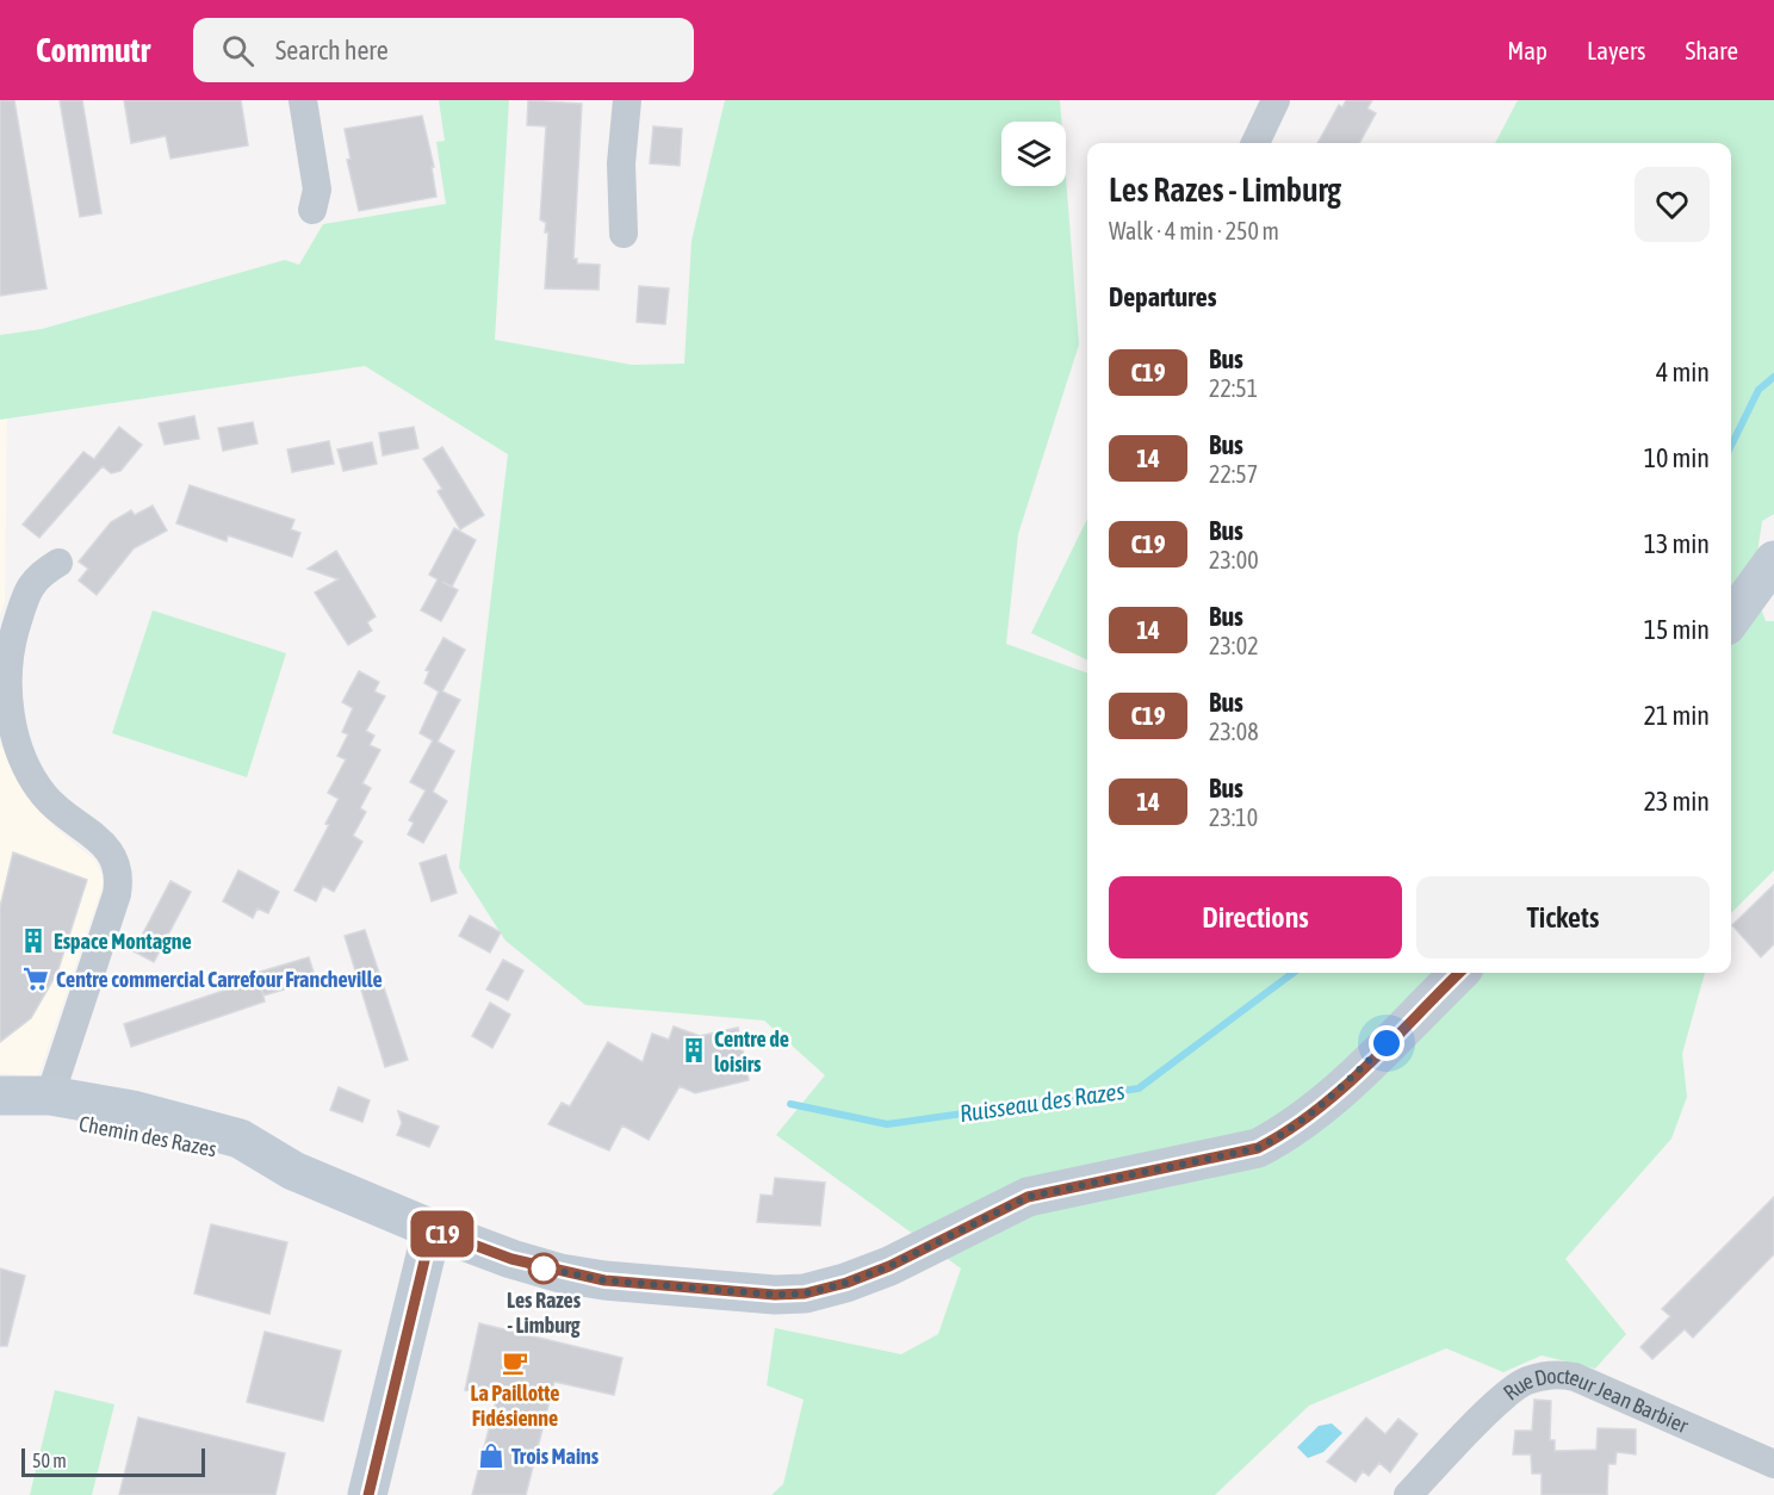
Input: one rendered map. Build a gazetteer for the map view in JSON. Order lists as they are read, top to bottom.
{
  "streets": {
    "street": ["Chemin des Razes", "Rue Docteur Jean Barbier"]
  },
  "water": ["Ruisseau des Razes"],
  "places": {
    "building": ["Espace Montagne", "Centre de loisirs"],
    "supermarket": ["Centre commercial Carrefour Francheville"],
    "other": ["Les Razes - Limburg"],
    "cafe": ["La Paillotte Fidésienne"],
    "shop": ["Trois Mains"]
  },
  "lines": ["bus line C19"],
  "scale_bar": "50 m",
  "page": {
    "header": "Commutr",
    "search": "Search here",
    "nav": ["Map", "Layers", "Share"],
    "on_map": "C19",
    "heading": [
      ["Les Razes - Limburg", "Walk · 4 min · 250 m"],
      "Departures"
    ],
    "list": [
      {
        "mark": "C19",
        "name": "Bus",
        "note": "22:51",
        "value": "4 min"
      },
      {
        "mark": "14",
        "name": "Bus",
        "note": "22:57",
        "value": "10 min"
      },
      {
        "mark": "C19",
        "name": "Bus",
        "note": "23:00",
        "value": "13 min"
      },
      {
        "mark": "14",
        "name": "Bus",
        "note": "23:02",
        "value": "15 min"
      },
      {
        "mark": "C19",
        "name": "Bus",
        "note": "23:08",
        "value": "21 min"
      },
      {
        "mark": "14",
        "name": "Bus",
        "note": "23:10",
        "value": "23 min"
      }
    ],
    "buttons": ["Directions", "Tickets"],
    "scale": "50 m"
  }
}
